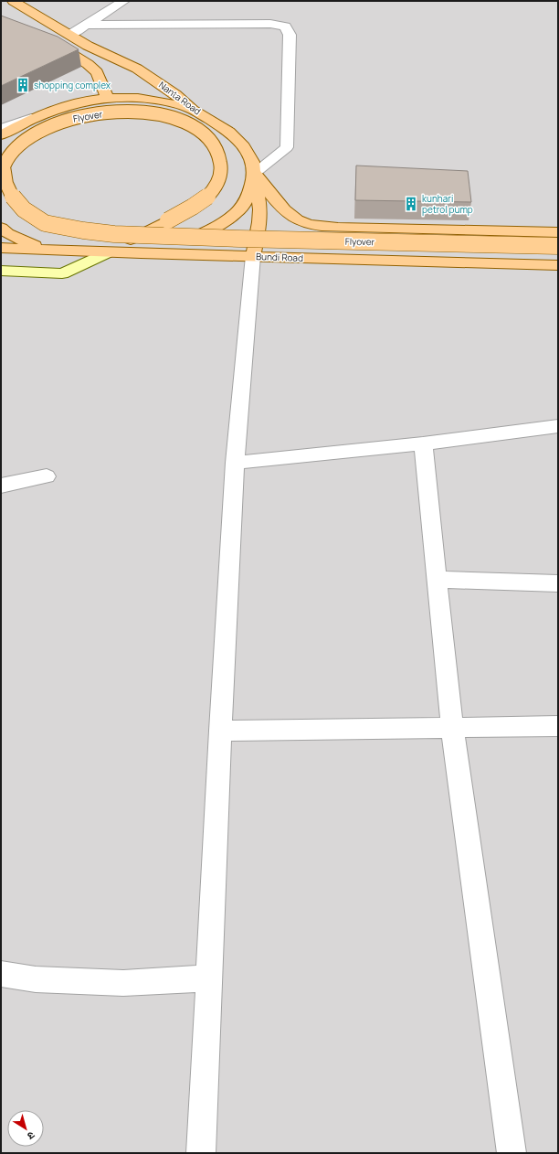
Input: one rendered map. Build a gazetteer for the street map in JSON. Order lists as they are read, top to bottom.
{
  "streets": {
    "main road": ["Nanta Road", "Flyover", "Bundi Road"]
  },
  "crossings": [
    ["Nanta Road", "Bundi Road"],
    ["Flyover", "Bundi Road"]
  ],
  "places": {
    "building": ["shopping complex", "kunhari petrol pump"]
  },
  "north": "bottom right"
}
